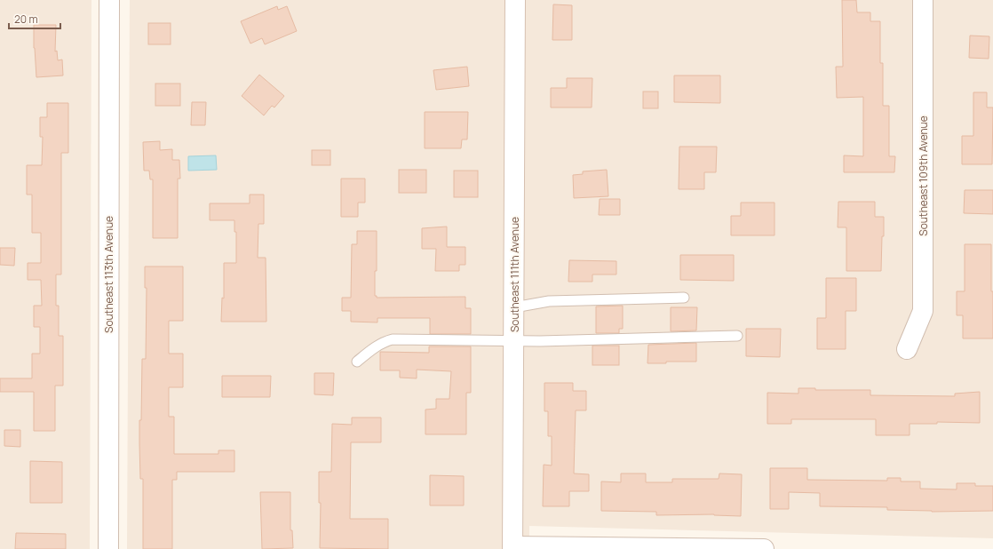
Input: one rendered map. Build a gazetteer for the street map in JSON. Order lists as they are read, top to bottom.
{
  "streets": {
    "street": ["Southeast 109th Avenue", "Southeast 113th Avenue", "Southeast 111th Avenue"]
  },
  "scale_bar": "20 m"
}
